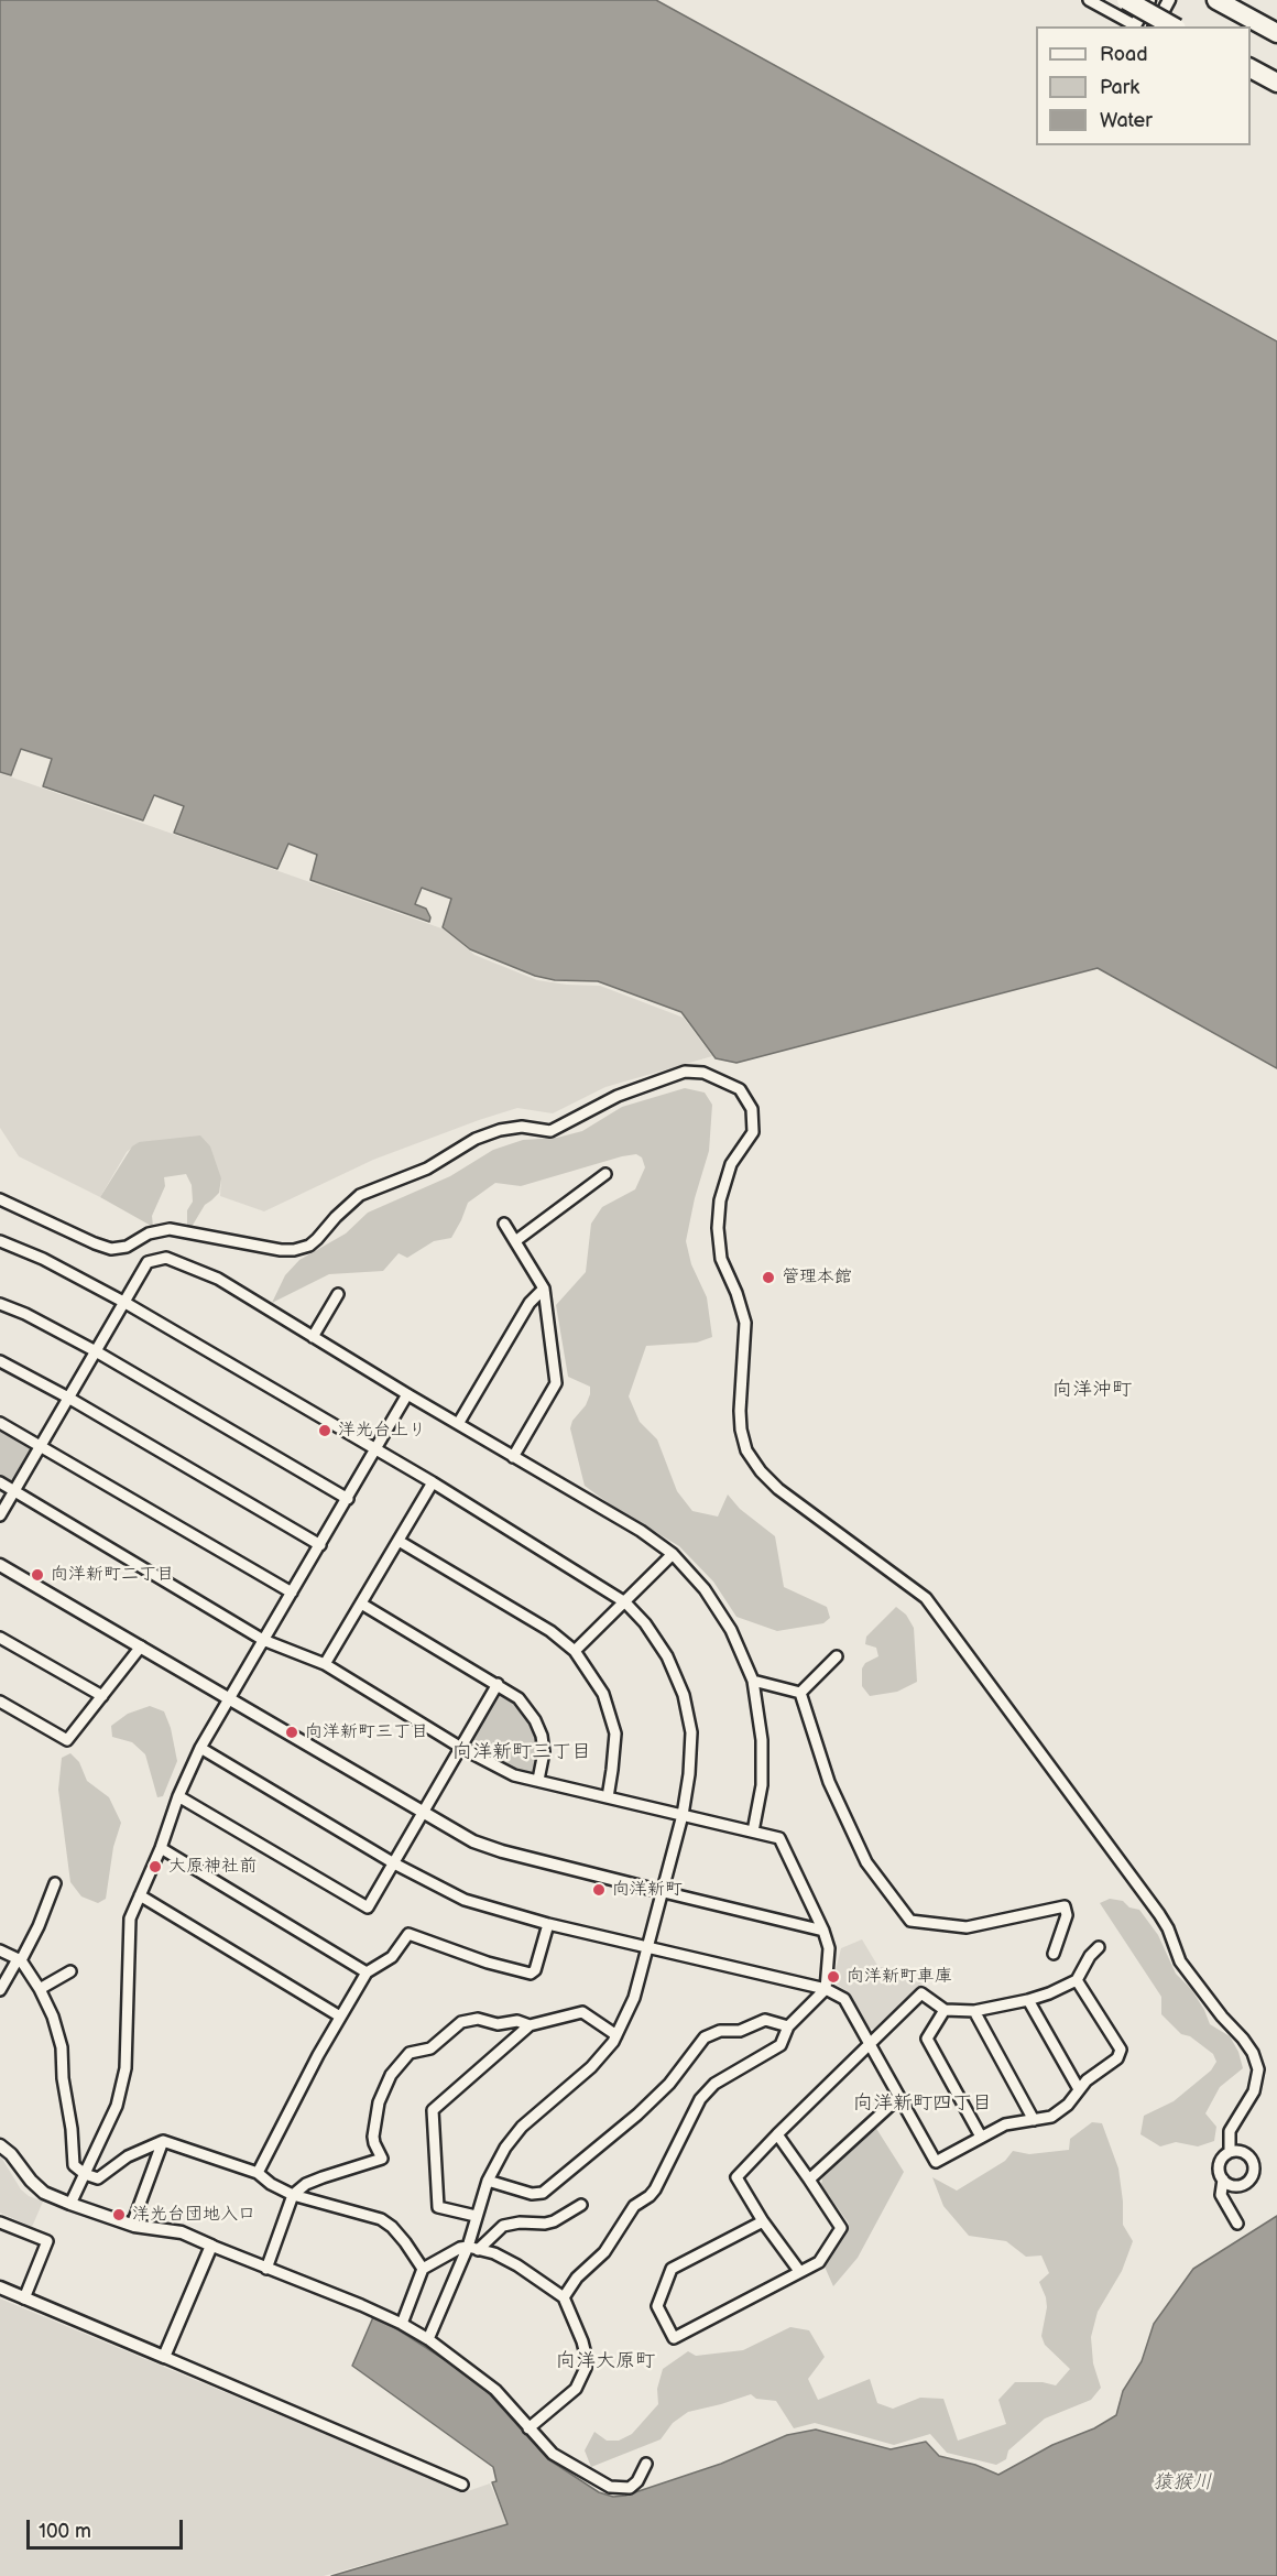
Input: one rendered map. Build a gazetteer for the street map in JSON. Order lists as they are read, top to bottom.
{
  "districts": [
    "向洋沖町",
    "向洋新町三丁目",
    "向洋新町四丁目",
    "向洋大原町"
  ],
  "water": ["猿猴川"],
  "places": [
    "管理本館",
    "洋光台上り",
    "向洋新町二丁目",
    "向洋新町三丁目",
    "大原神社前",
    "向洋新町",
    "向洋新町車庫",
    "洋光台団地入口"
  ],
  "legend": ["Road", "Park", "Water"],
  "scale_bar": "100 m"
}
